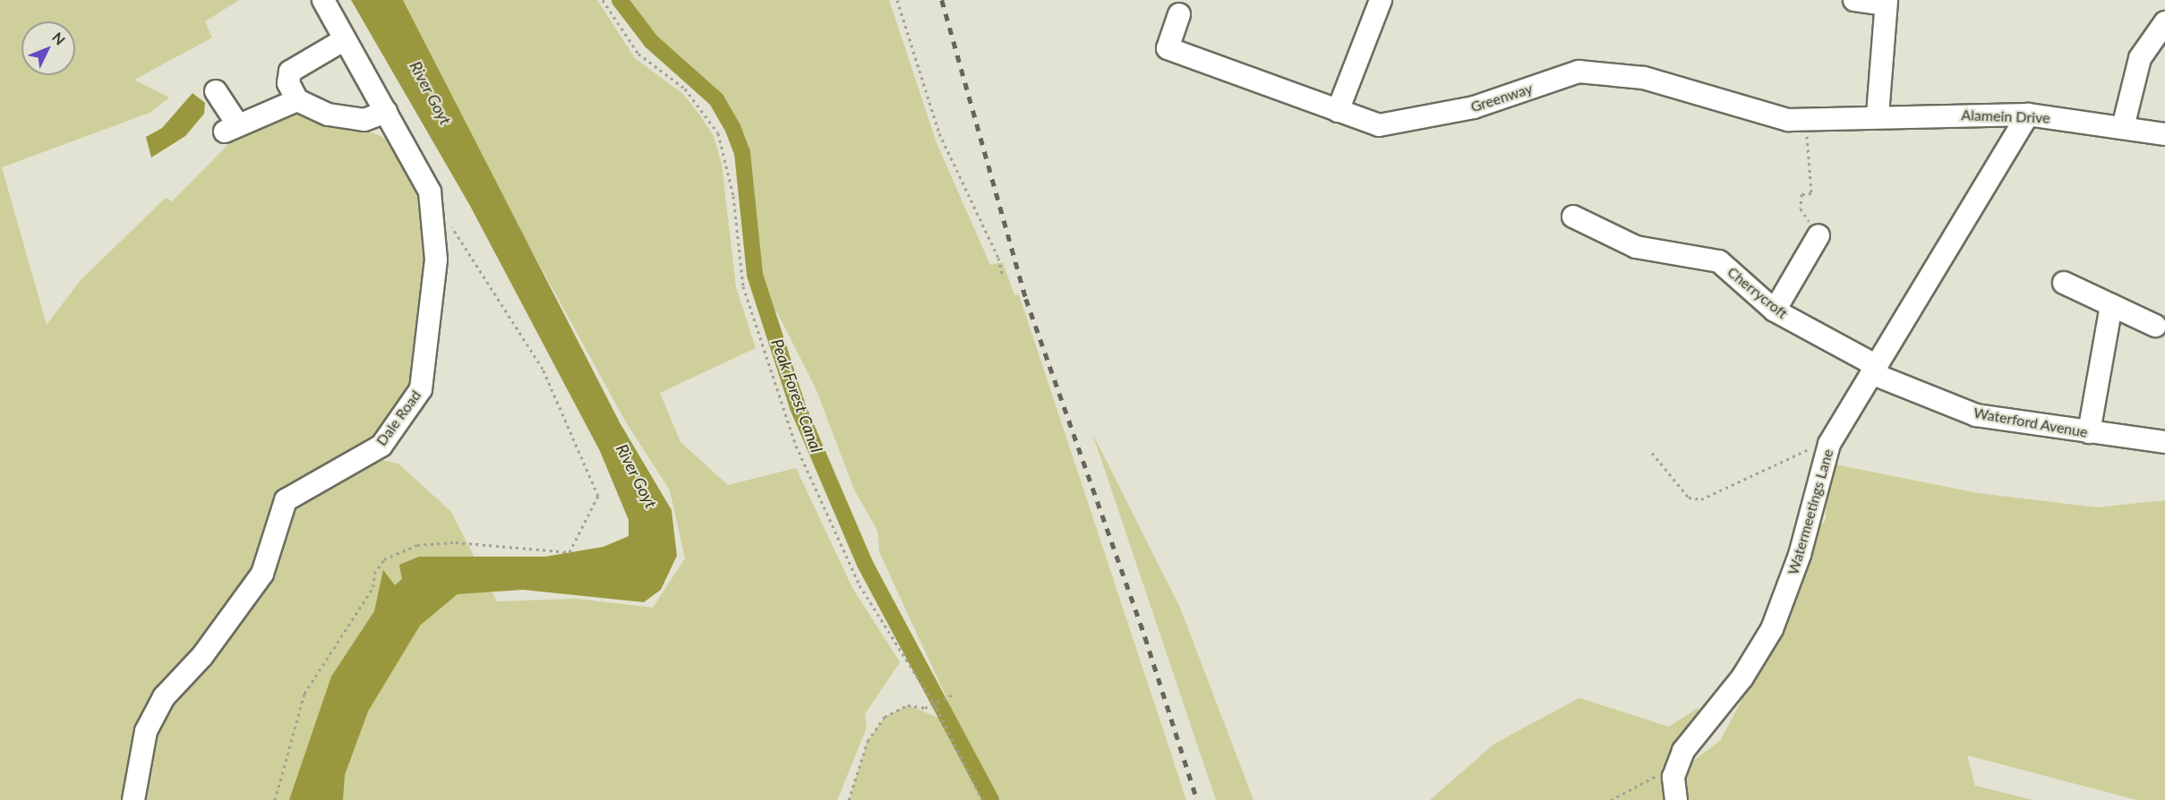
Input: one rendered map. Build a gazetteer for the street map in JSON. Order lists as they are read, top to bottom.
{
  "streets": {
    "street": [
      "Greenway",
      "Alamein Drive",
      "Cherrycroft",
      "Dale Road",
      "Waterford Avenue",
      "Watermeetings Lane"
    ]
  },
  "crossings": [
    ["Greenway", "Alamein Drive"],
    ["Alamein Drive", "Watermeetings Lane"],
    ["Cherrycroft", "Waterford Avenue"],
    ["Cherrycroft", "Watermeetings Lane"],
    ["Waterford Avenue", "Watermeetings Lane"]
  ],
  "water": ["River Goyt", "Peak Forest Canal"],
  "north": "top right"
}
